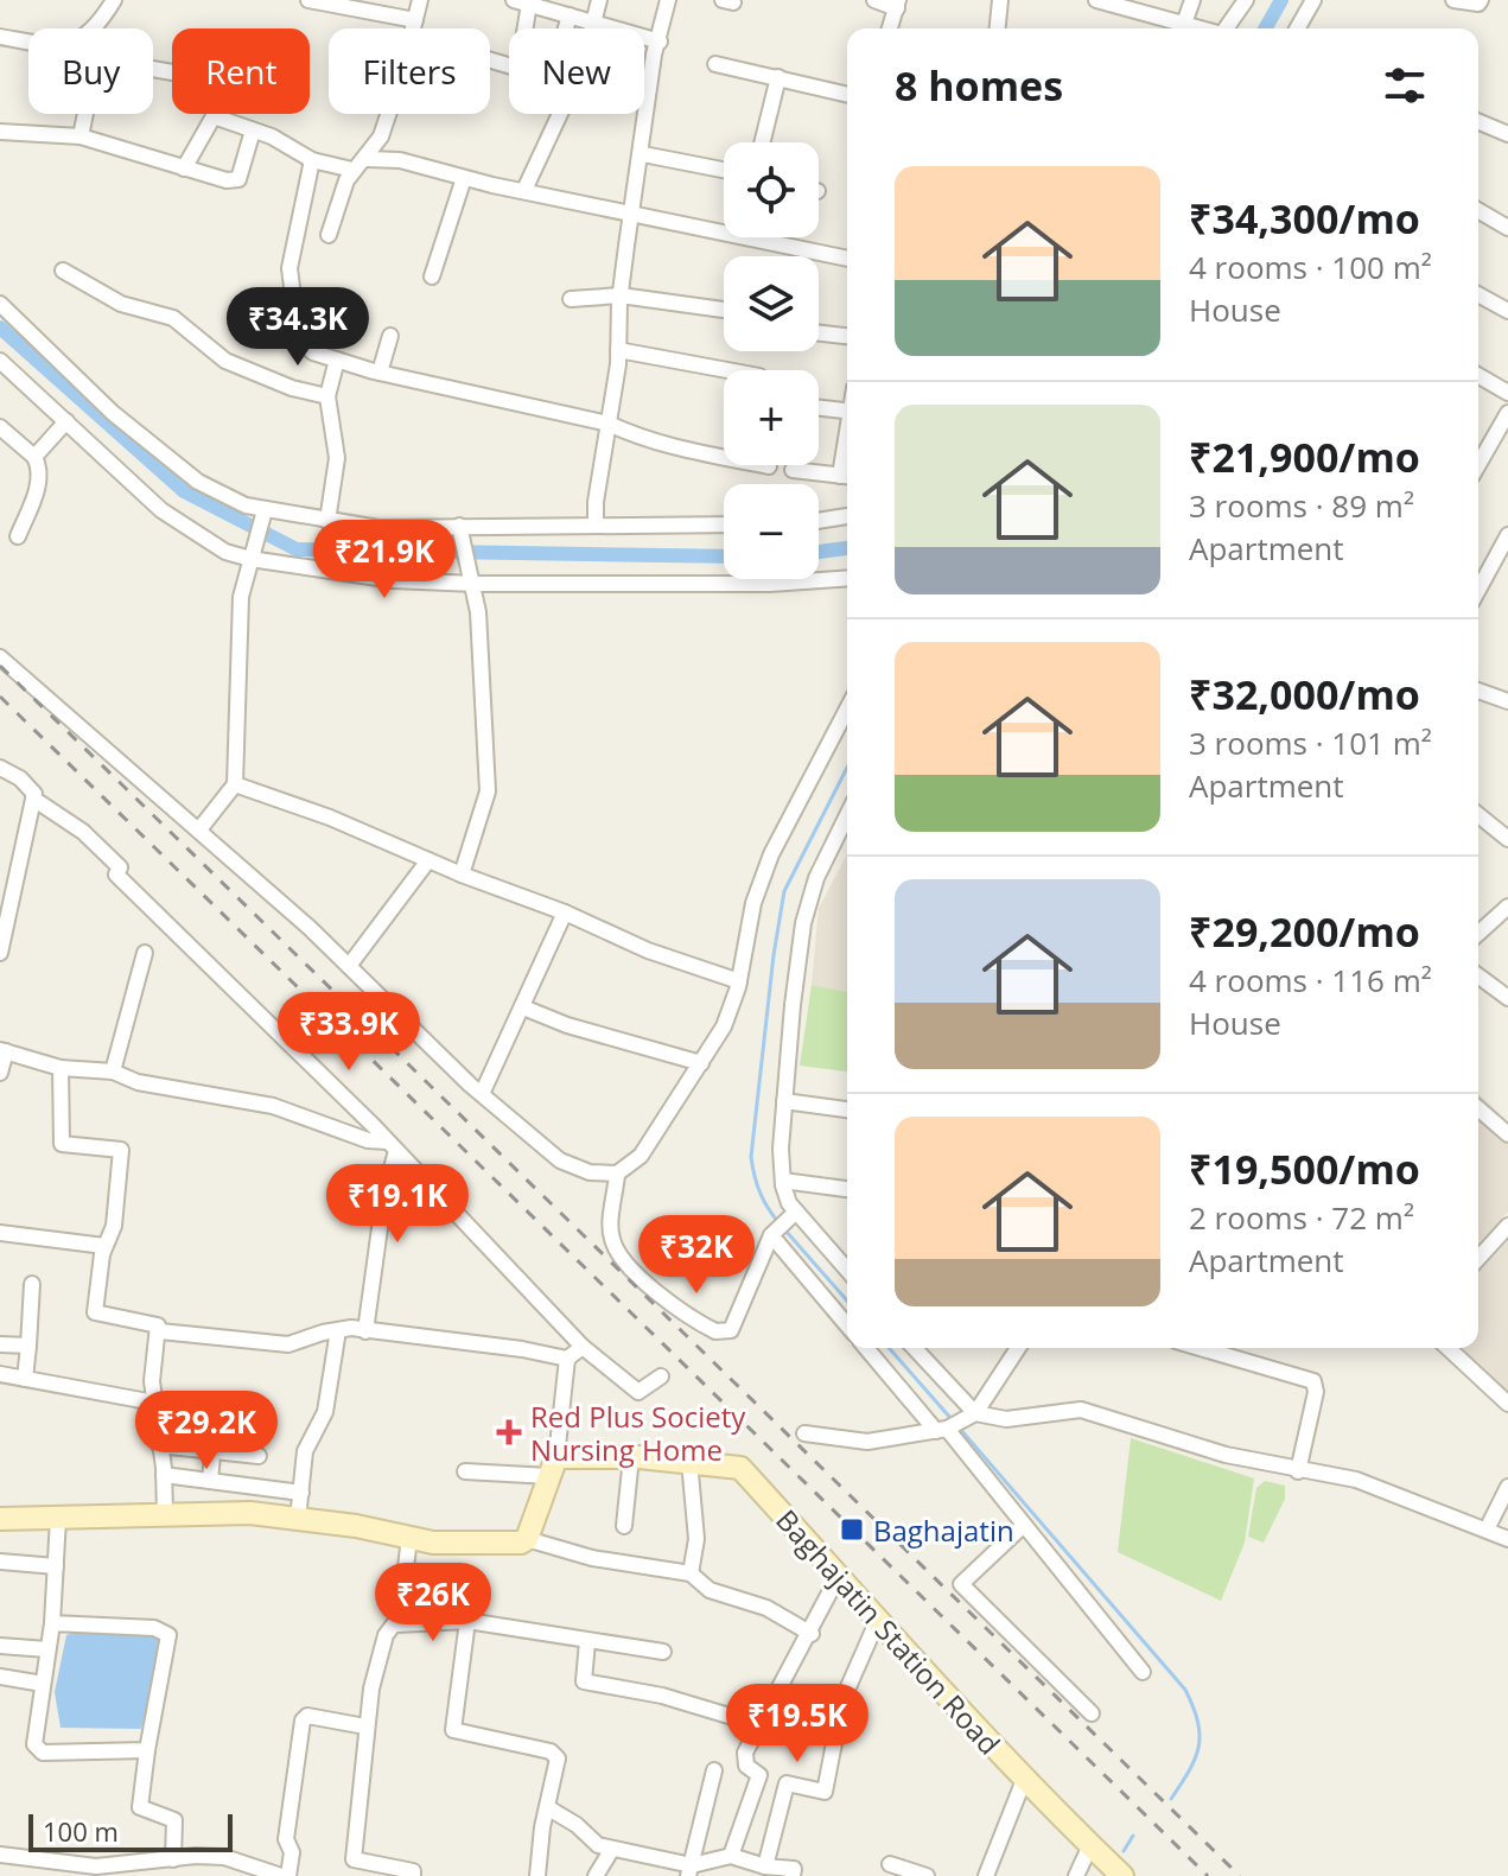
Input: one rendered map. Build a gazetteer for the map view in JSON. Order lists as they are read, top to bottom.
{
  "streets": {
    "street": ["Baghajatin Station Road"]
  },
  "places": {
    "health": ["Red Plus Society Nursing Home"],
    "transit": ["Baghajatin"]
  },
  "scale_bar": "100 m",
  "page": {
    "chip": [
      "Buy",
      "Rent",
      "Filters",
      "New"
    ],
    "heading": "8 homes",
    "map_buttons": ["+", "−"],
    "list": [
      {
        "name": "₹34,300/mo",
        "note": "4 rooms · 100 m² · House"
      },
      {
        "name": "₹21,900/mo",
        "note": "3 rooms · 89 m² · Apartment"
      },
      {
        "name": "₹32,000/mo",
        "note": "3 rooms · 101 m² · Apartment"
      },
      {
        "name": "₹29,200/mo",
        "note": "4 rooms · 116 m² · House"
      },
      {
        "name": "₹19,500/mo",
        "note": "2 rooms · 72 m² · Apartment"
      }
    ],
    "price": [
      "₹34.3K",
      "₹21.9K",
      "₹33.9K",
      "₹19.1K",
      "₹32K",
      "₹29.2K",
      "₹26K",
      "₹19.5K"
    ],
    "scale": "100 m"
  }
}
